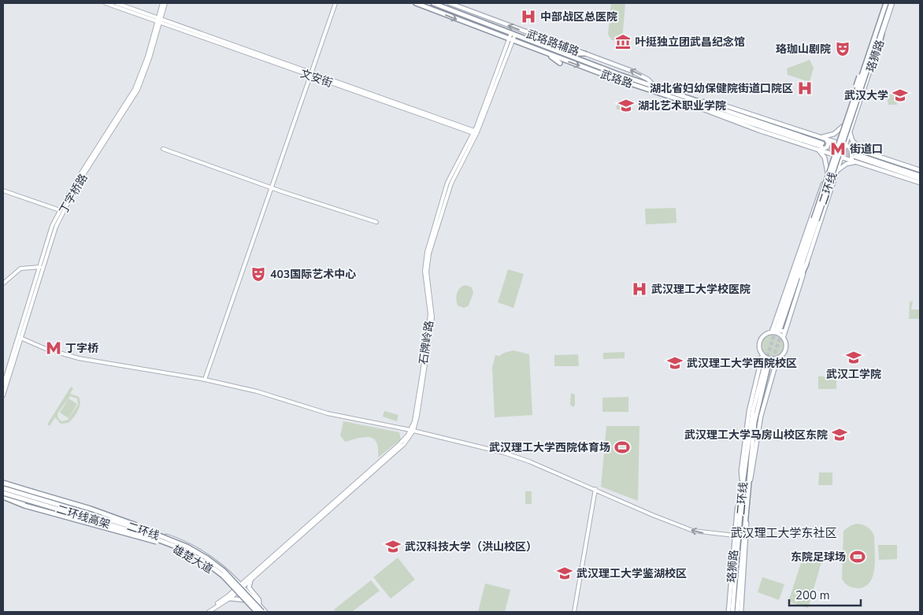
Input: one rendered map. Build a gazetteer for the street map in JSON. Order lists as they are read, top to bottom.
{
  "streets": {
    "highway": ["武珞路", "二环线", "二环线高架"],
    "main road": [
      "武珞路辅路",
      "珞狮路",
      "文安街",
      "丁字桥路",
      "石牌岭路"
    ]
  },
  "crossings": [
    ["武珞路辅路", "武珞路"],
    ["珞狮路", "二环线"],
    ["文安街", "丁字桥路"],
    ["文安街", "石牌岭路"],
    ["武珞路", "石牌岭路"],
    ["石牌岭路", "二环线高架"]
  ],
  "one_way": ["武珞路辅路"],
  "districts": ["武汉理工大学东社区"],
  "places": {
    "hospital": ["中部战区总医院", "湖北省妇幼保健院街道口院区", "武汉理工大学校医院"],
    "museum": ["叶挺独立团武昌纪念馆"],
    "theatre": ["珞珈山剧院", "403国际艺术中心"],
    "school or university": [
      "武汉大学",
      "湖北艺术职业学院",
      "武汉工学院",
      "武汉理工大学西院校区",
      "武汉理工大学马房山校区东院",
      "武汉科技大学（洪山校区）",
      "武汉理工大学鉴湖校区"
    ],
    "metro station": ["街道口", "丁字桥"],
    "sports": ["武汉理工大学西院体育场", "东院足球场"]
  },
  "scale_bar": "200 m"
}
